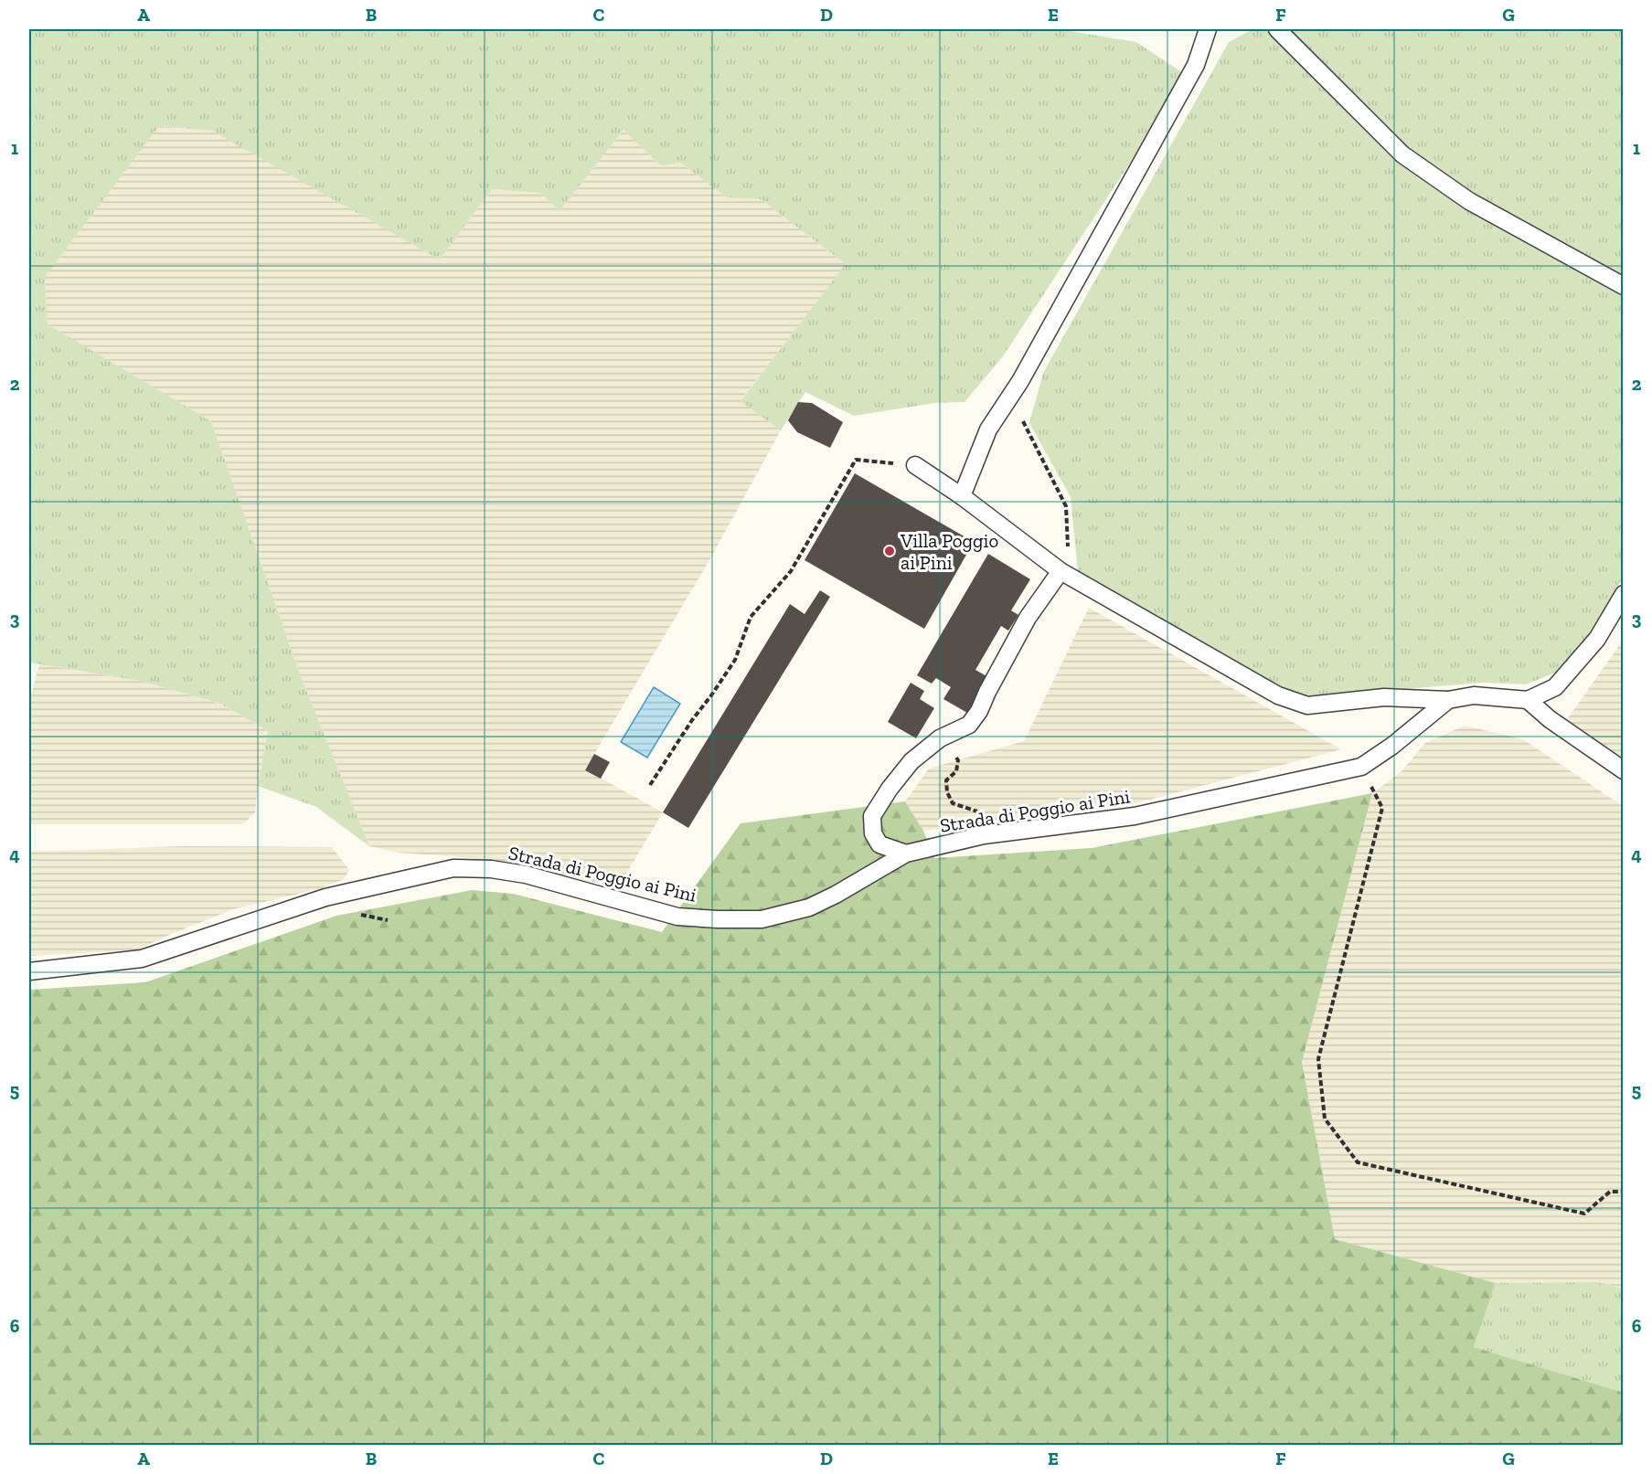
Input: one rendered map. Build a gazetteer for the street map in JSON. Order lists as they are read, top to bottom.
{
  "streets": {
    "lane": ["Strada di Poggio ai Pini"]
  },
  "places": ["Villa Poggio ai Pini"],
  "grid": {
    "columns": [
      "A",
      "B",
      "C",
      "D",
      "E",
      "F",
      "G"
    ],
    "rows": [
      "1",
      "2",
      "3",
      "4",
      "5",
      "6"
    ]
  }
}
